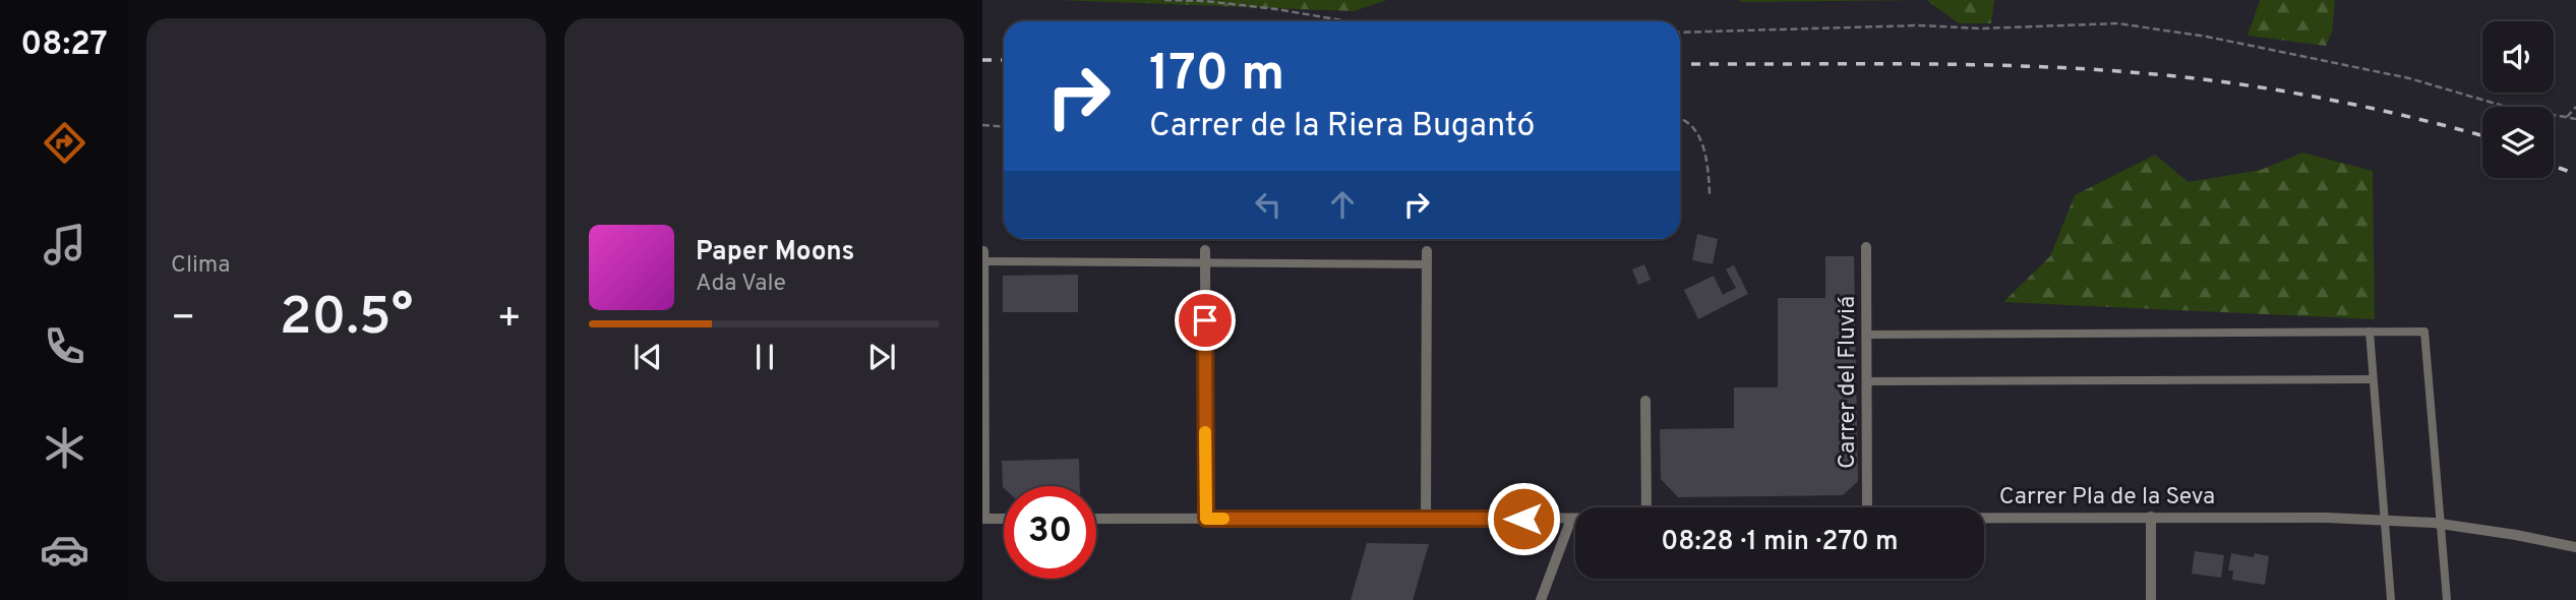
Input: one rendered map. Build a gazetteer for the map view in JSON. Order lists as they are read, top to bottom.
{
  "streets": {
    "street": ["Carrer del Fluviá", "Carrer Pla de la Seva"]
  },
  "page": {
    "tabs": "08:27",
    "tile": "Clima",
    "turn": ["170 m", "Carrer de la Riera Bugantó"],
    "song": ["Paper Moons", "Ada Vale"],
    "heat": ["−", "20.5°", "+"],
    "limit": "30",
    "trip": "08:28 · 1 min · 270 m"
  }
}
